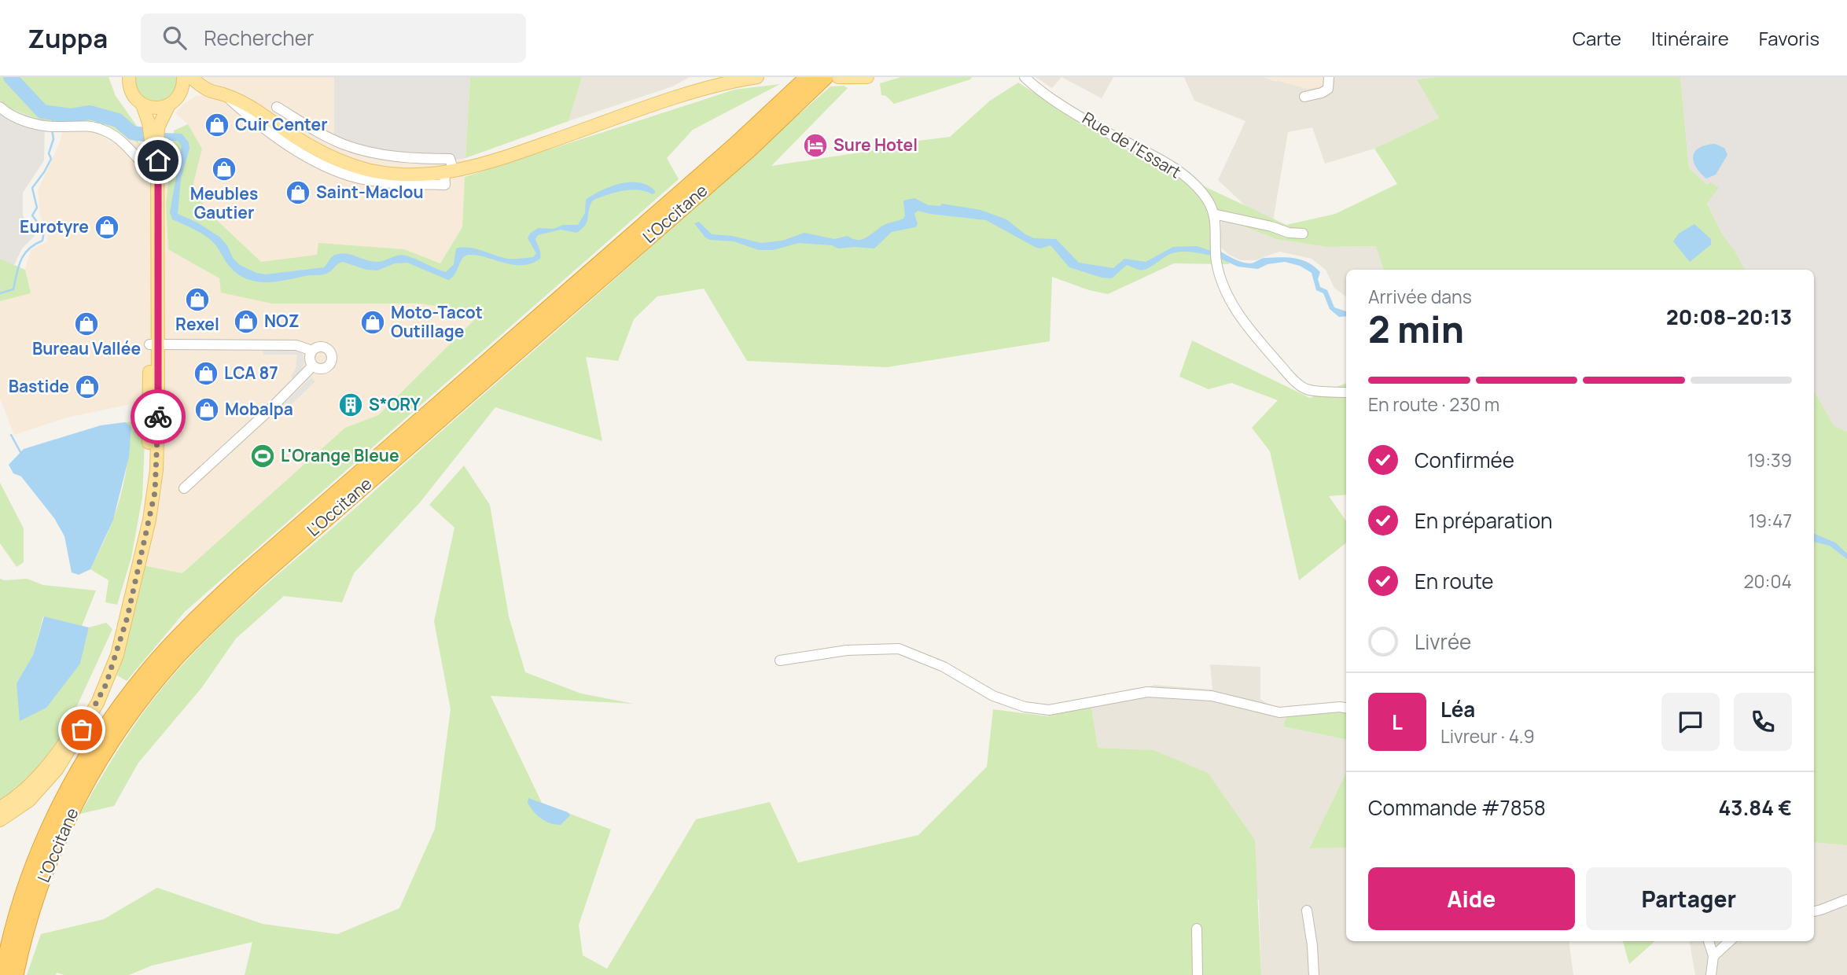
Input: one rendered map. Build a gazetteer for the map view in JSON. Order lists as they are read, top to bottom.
{
  "streets": {
    "highway": ["L'Occitane"],
    "street": ["Rue de l'Essart"]
  },
  "places": {
    "shop": [
      "Cuir Center",
      "Meubles Gautier",
      "Saint-Maclou",
      "Eurotyre",
      "Rexel",
      "NOZ",
      "Moto-Tacot Outillage",
      "Bureau Vallée",
      "LCA 87",
      "Bastide",
      "Mobalpa"
    ],
    "hotel": ["Sure Hotel"],
    "building": ["S*ORY"],
    "sports": ["L'Orange Bleue"]
  },
  "page": {
    "header": "Zuppa",
    "search": "Rechercher",
    "nav": ["Carte", "Itinéraire", "Favoris"],
    "heading": ["2 min", "Arrivée dans", "20:08–20:13"],
    "panel": [
      "Léa",
      "Livreur · 4.9",
      "Commande #7858",
      "43.84 €"
    ],
    "bar": "En route · 230 m",
    "list": [
      ["Confirmée", "19:39"],
      ["En préparation", "19:47"],
      ["En route", "20:04"],
      "Livrée"
    ],
    "round": "L",
    "buttons": ["Aide", "Partager"]
  }
}
